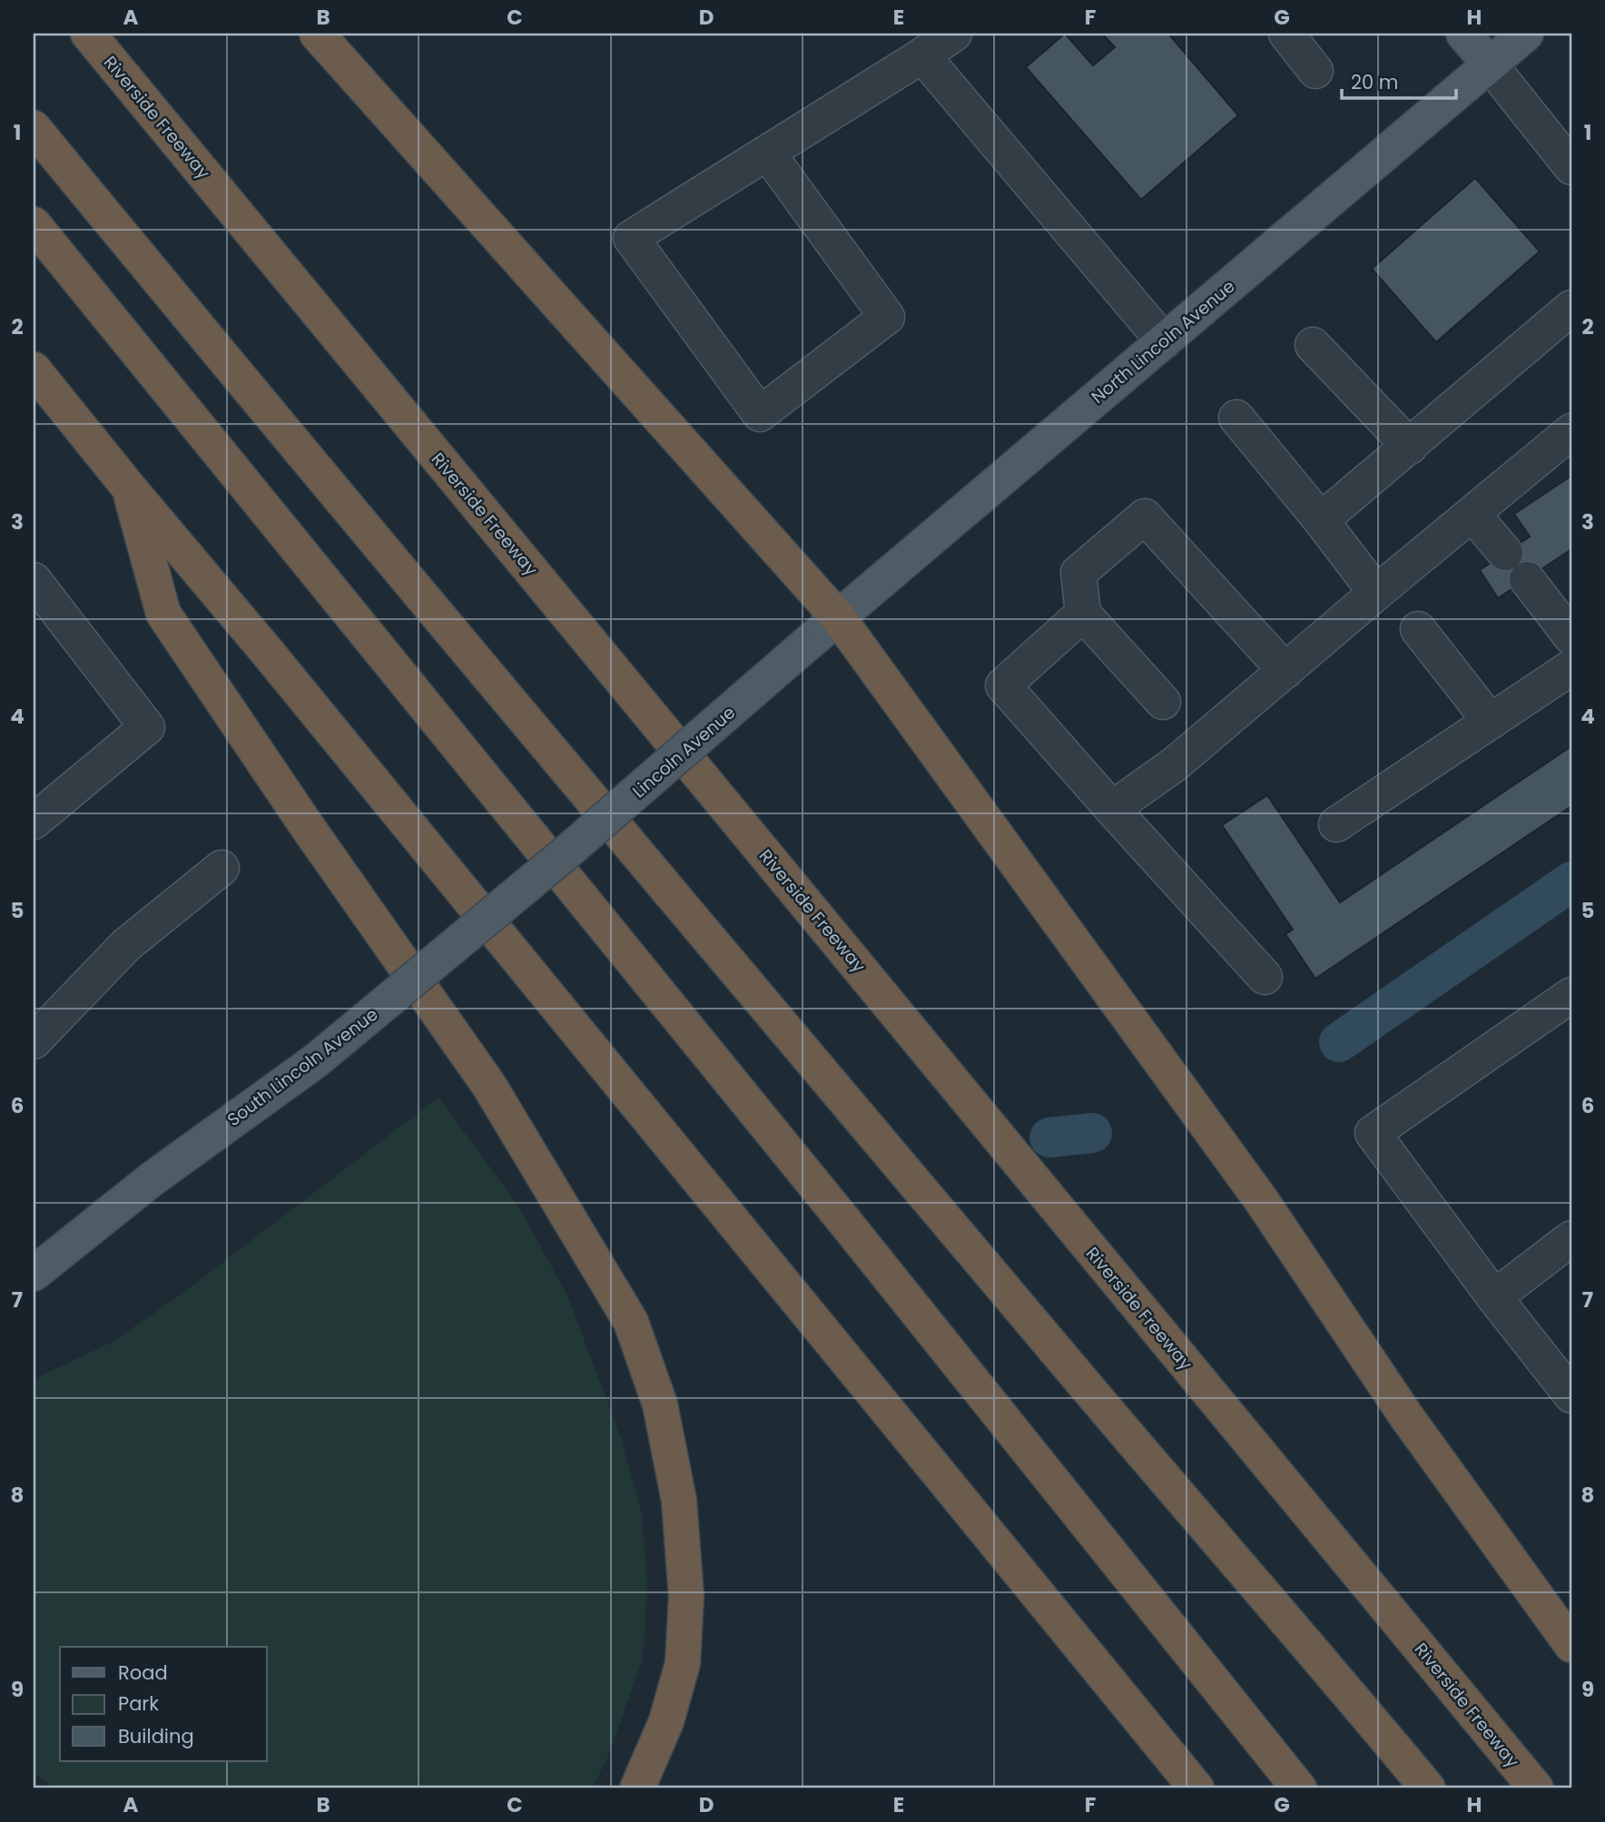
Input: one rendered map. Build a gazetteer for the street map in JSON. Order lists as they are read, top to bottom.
{
  "streets": {
    "highway": ["Riverside Freeway"],
    "main road": ["North Lincoln Avenue", "Lincoln Avenue", "South Lincoln Avenue"]
  },
  "crossings": [
    ["North Lincoln Avenue", "Lincoln Avenue"],
    ["Lincoln Avenue", "South Lincoln Avenue"]
  ],
  "legend": ["Road", "Park", "Building"],
  "scale_bar": "20 m",
  "grid": {
    "columns": [
      "A",
      "B",
      "C",
      "D",
      "E",
      "F",
      "G",
      "H"
    ],
    "rows": [
      "1",
      "2",
      "3",
      "4",
      "5",
      "6",
      "7",
      "8",
      "9"
    ]
  }
}
